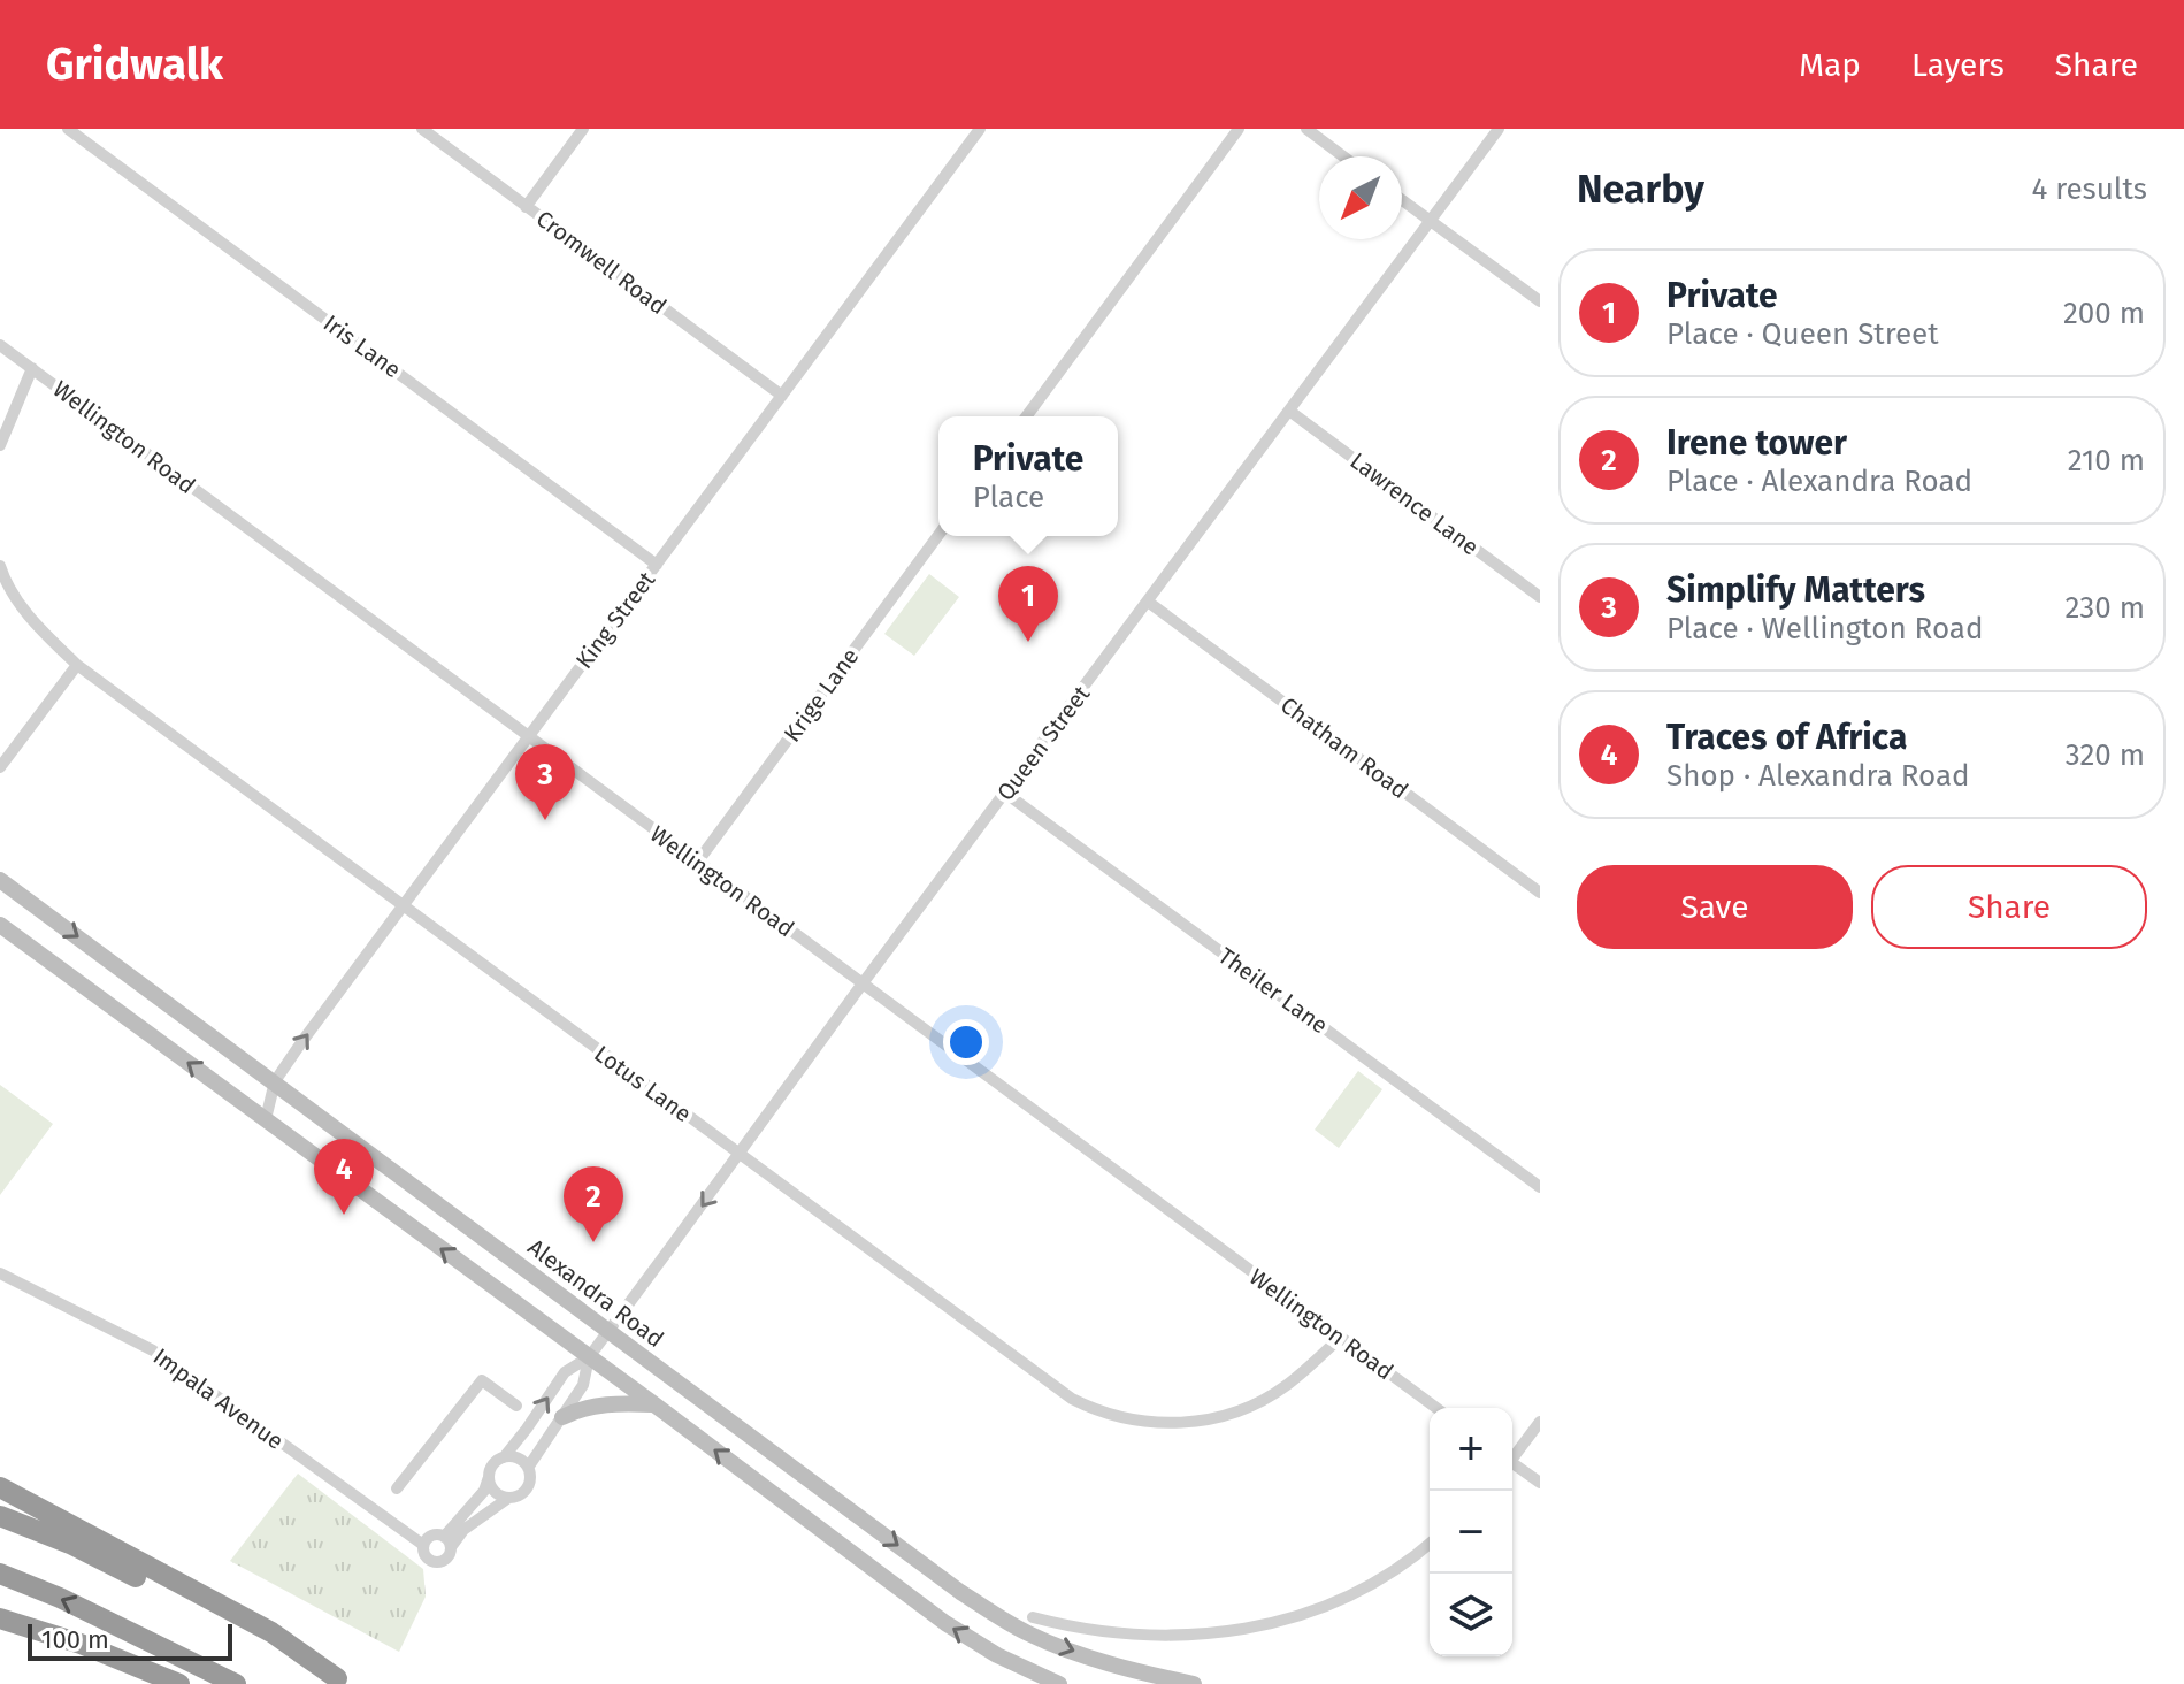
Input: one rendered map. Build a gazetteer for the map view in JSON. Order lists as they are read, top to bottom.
{
  "streets": {
    "main road": ["Alexandra Road"],
    "street": [
      "Cromwell Road",
      "Iris Lane",
      "Wellington Road",
      "Lawrence Lane",
      "King Street",
      "Krige Lane",
      "Queen Street",
      "Chatham Road",
      "Theiler Lane",
      "Lotus Lane",
      "Impala Avenue"
    ]
  },
  "crossings": [
    ["Cromwell Road", "King Street"],
    ["Iris Lane", "King Street"],
    ["Wellington Road", "King Street"],
    ["Wellington Road", "Krige Lane"],
    ["Wellington Road", "Queen Street"],
    ["Wellington Road", "Lotus Lane"],
    ["Lawrence Lane", "Queen Street"],
    ["King Street", "Lotus Lane"],
    ["King Street", "Alexandra Road"],
    ["Queen Street", "Chatham Road"],
    ["Queen Street", "Theiler Lane"],
    ["Queen Street", "Lotus Lane"],
    ["Queen Street", "Alexandra Road"]
  ],
  "scale_bar": "100 m",
  "north": "bottom left",
  "page": {
    "header": "Gridwalk",
    "nav": ["Map", "Layers", "Share"],
    "heading": ["Nearby", "4 results"],
    "list": [
      {
        "mark": "1",
        "name": "Private",
        "note": "Place · Queen Street",
        "value": "200 m"
      },
      {
        "mark": "2",
        "name": "Irene tower",
        "note": "Place · Alexandra Road",
        "value": "210 m"
      },
      {
        "mark": "3",
        "name": "Simplify Matters",
        "note": "Place · Wellington Road",
        "value": "230 m"
      },
      {
        "mark": "4",
        "name": "Traces of Africa",
        "note": "Shop · Alexandra Road",
        "value": "320 m"
      }
    ],
    "popup": ["Private", "Place"],
    "pins": [
      "1",
      "3",
      "4",
      "2"
    ],
    "buttons": ["Save", "Share"],
    "map_buttons": ["+", "−"],
    "scale": "100 m"
  }
}
